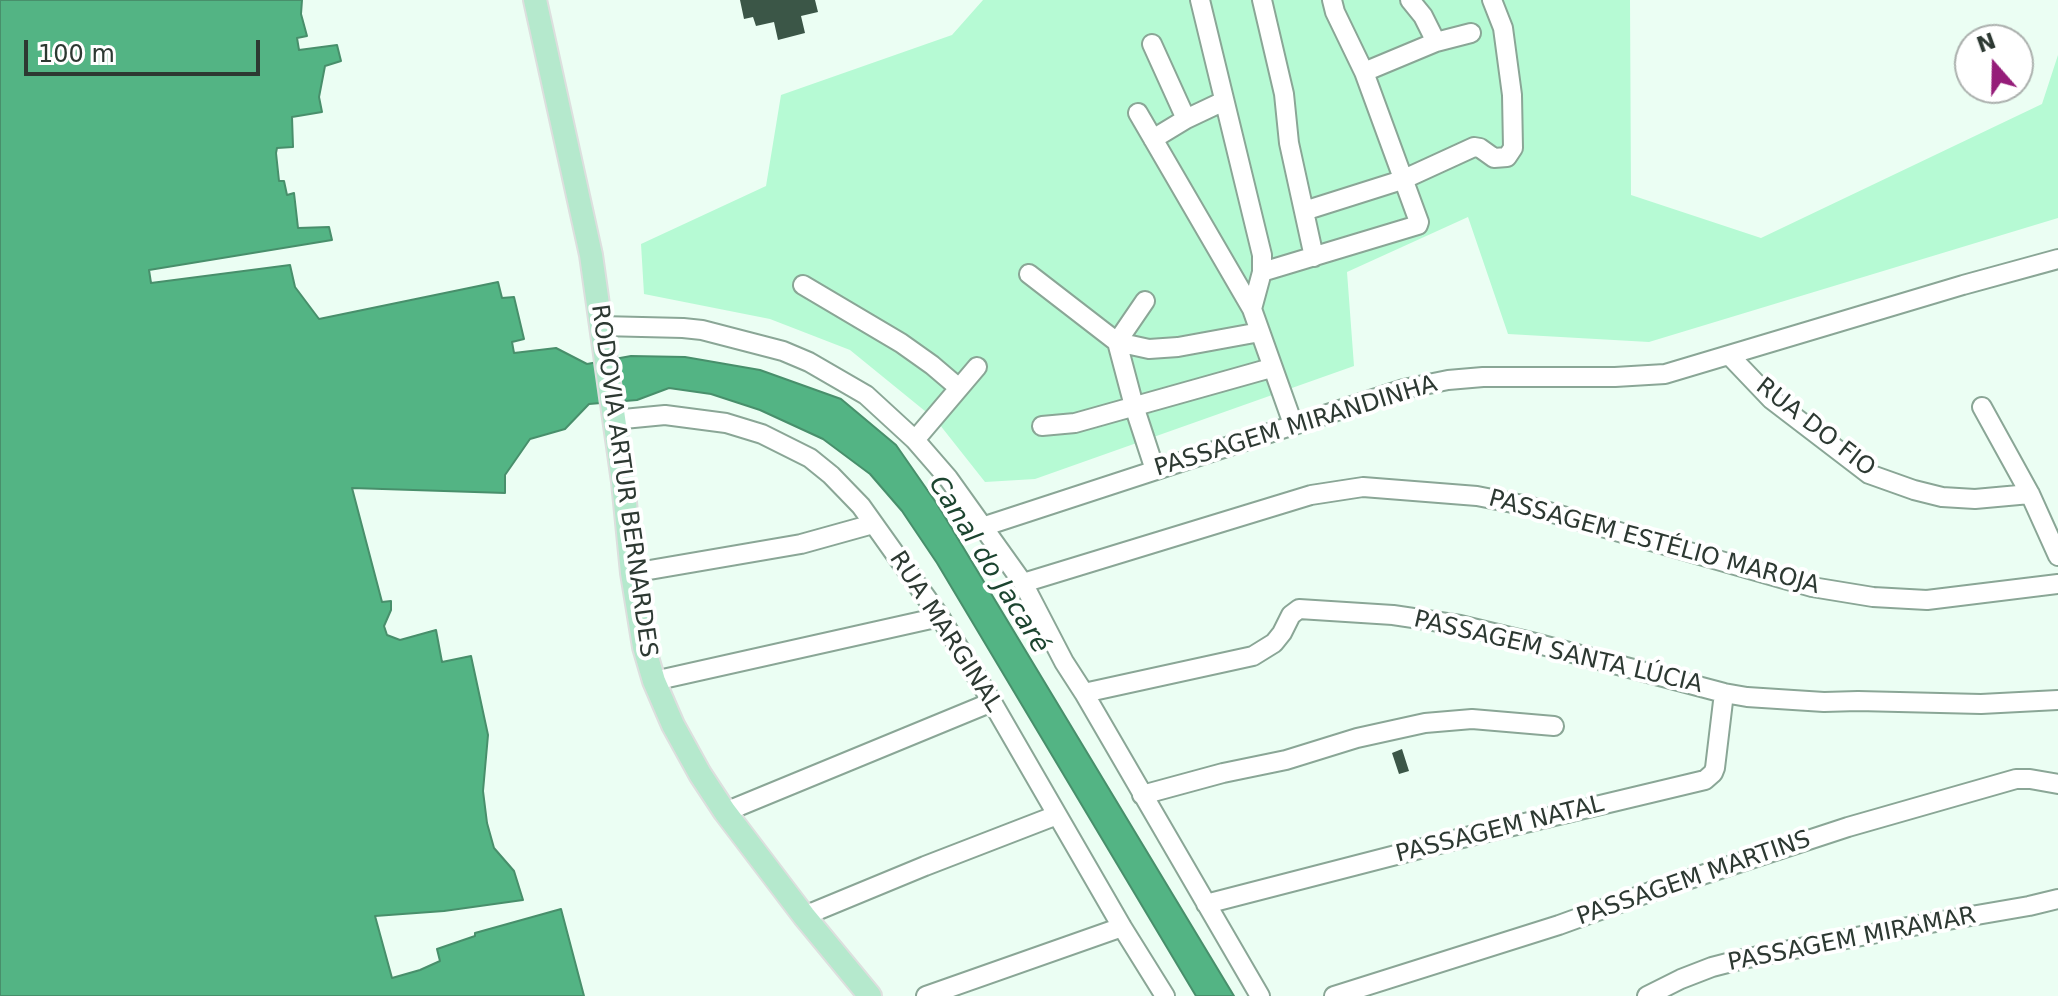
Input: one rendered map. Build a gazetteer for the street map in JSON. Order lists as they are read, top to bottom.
{
  "streets": {
    "main road": ["RODOVIA ARTUR BERNARDES"],
    "street": [
      "PASSAGEM MIRANDINHA",
      "RUA DO FIO",
      "PASSAGEM ESTÉLIO MAROJA",
      "RUA MARGINAL",
      "PASSAGEM SANTA LÚCIA",
      "PASSAGEM NATAL",
      "PASSAGEM MARTINS",
      "PASSAGEM MIRAMAR"
    ]
  },
  "crossings": [
    ["PASSAGEM MIRANDINHA", "RUA DO FIO"],
    ["RODOVIA ARTUR BERNARDES", "RUA MARGINAL"],
    ["PASSAGEM SANTA LÚCIA", "PASSAGEM NATAL"]
  ],
  "water": ["Canal do Jacaré"],
  "scale_bar": "100 m",
  "north": "top"
}
